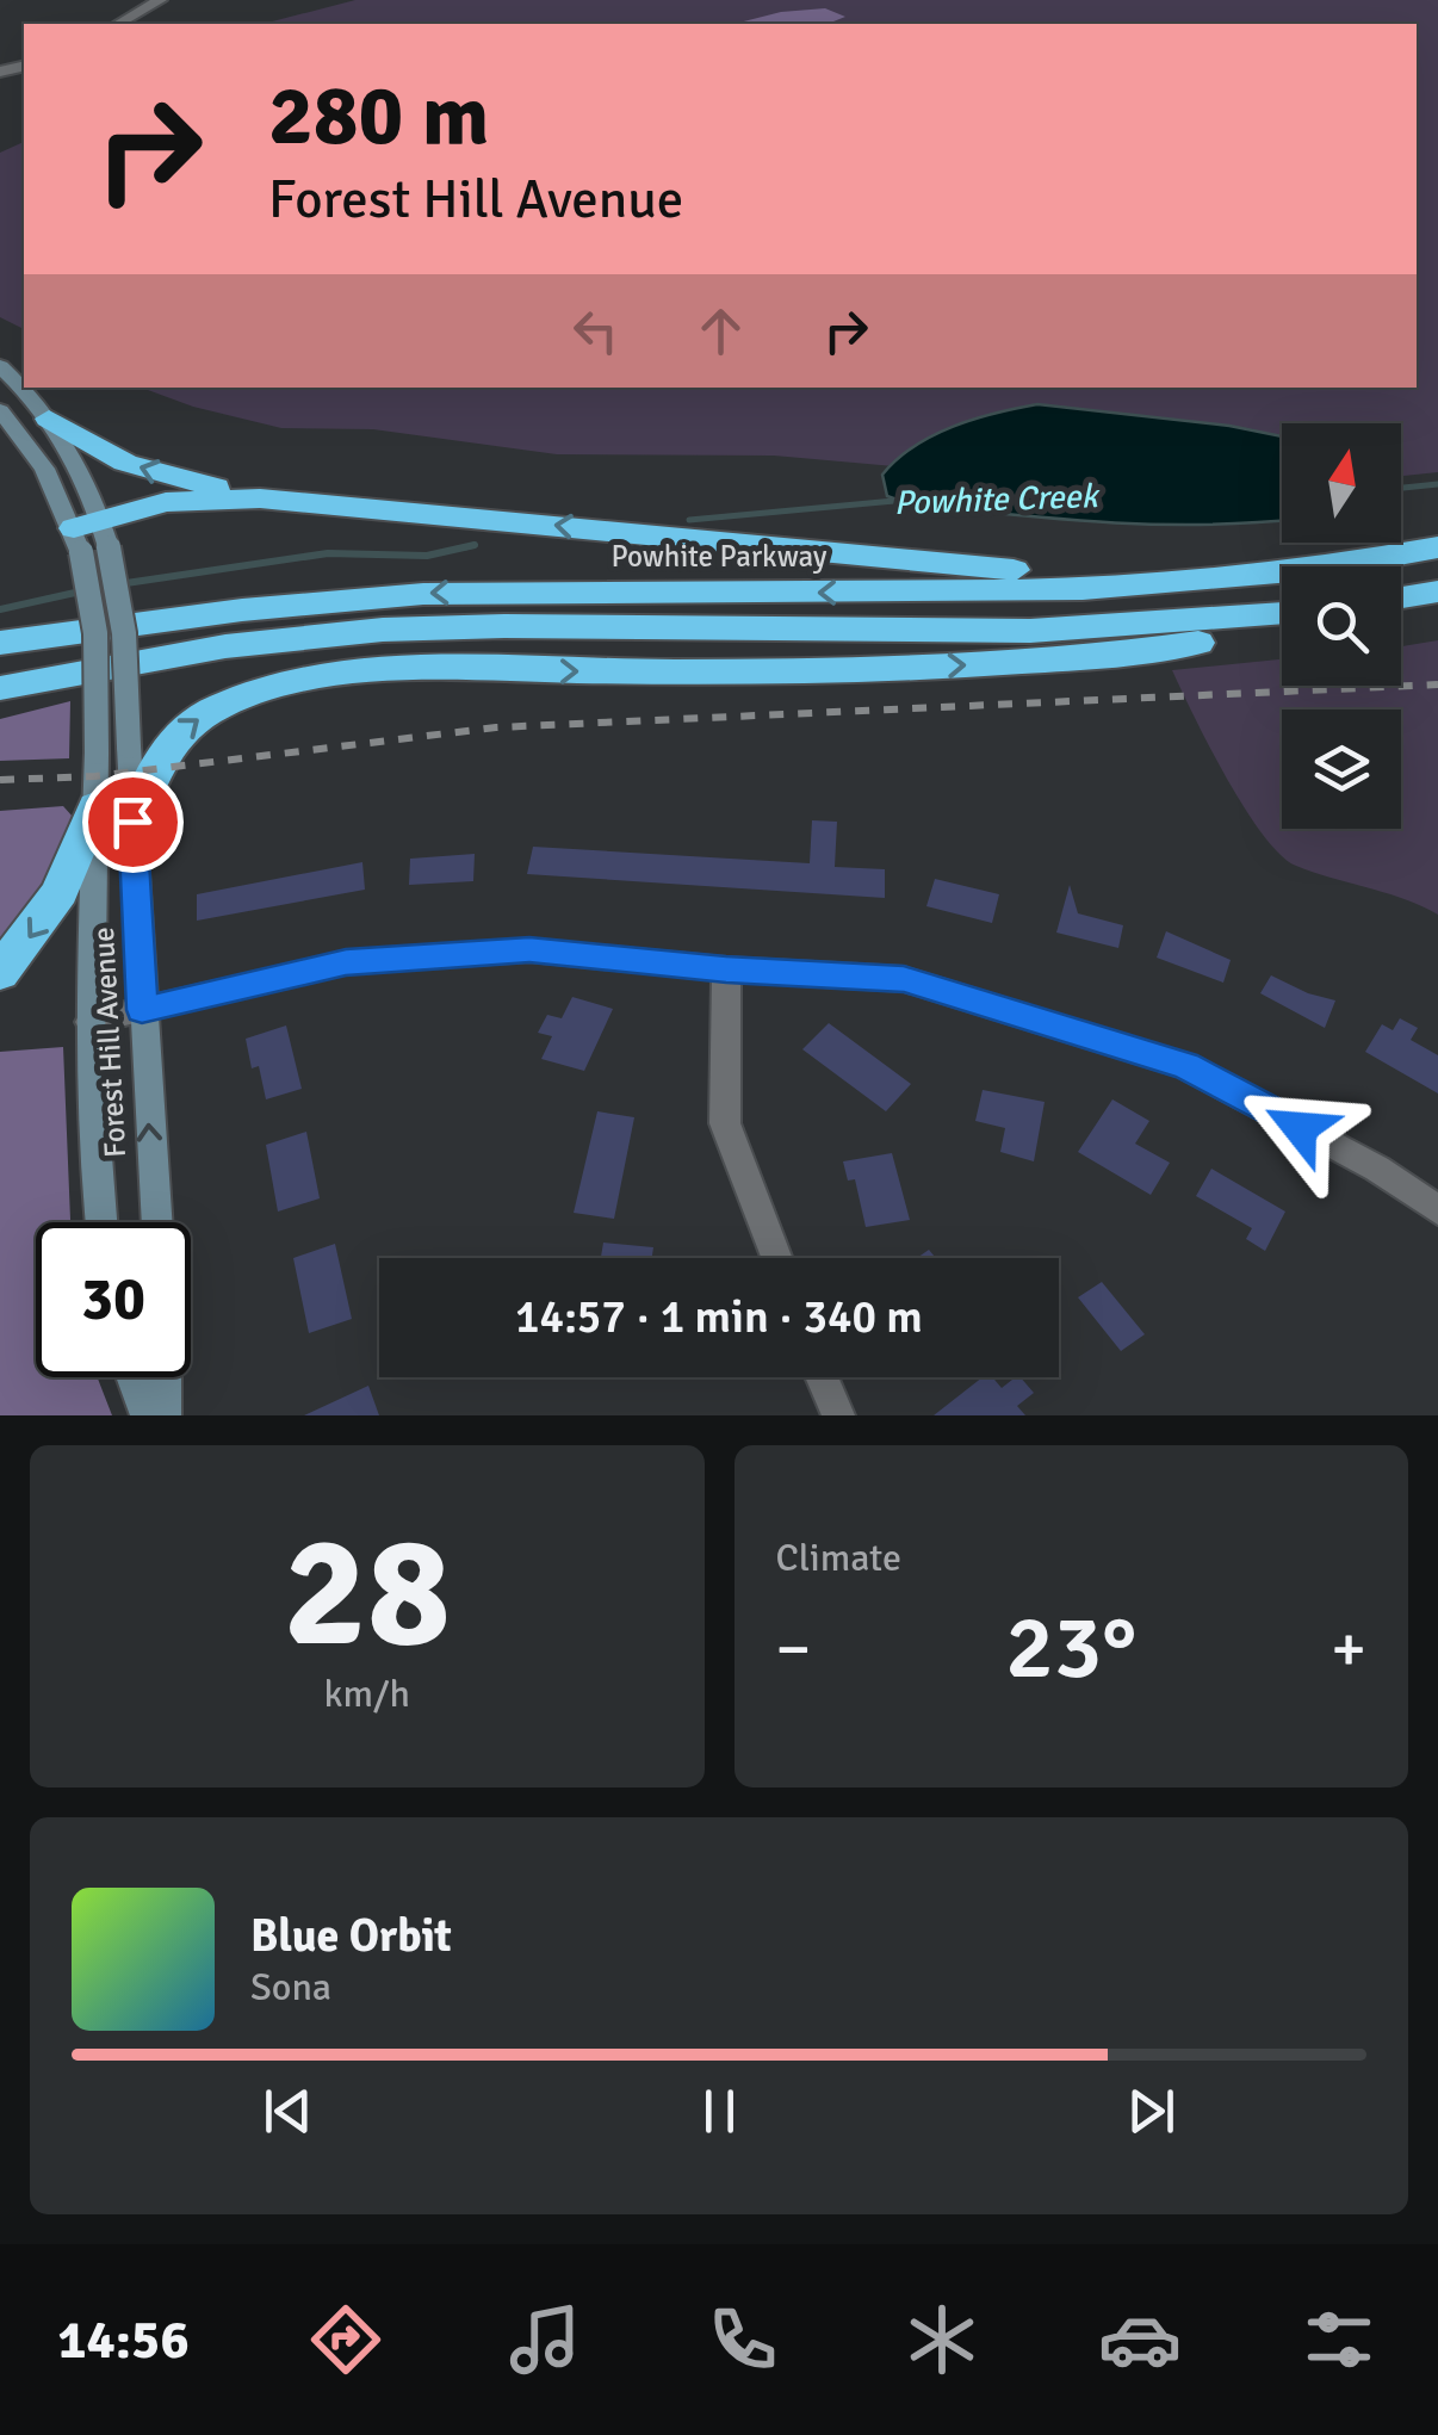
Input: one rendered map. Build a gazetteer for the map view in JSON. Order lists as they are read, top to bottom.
{
  "streets": {
    "highway": ["Powhite Parkway"],
    "main road": ["Forest Hill Avenue"]
  },
  "water": ["Powhite Creek"],
  "north": "top",
  "page": {
    "turn": ["280 m", "Forest Hill Avenue"],
    "limit": "30",
    "trip": "14:57 · 1 min · 340 m",
    "tile": [
      ["28", "km/h"],
      "Climate"
    ],
    "heat": ["−", "23°", "+"],
    "song": ["Blue Orbit", "Sona"],
    "tabs": "14:56"
  }
}
